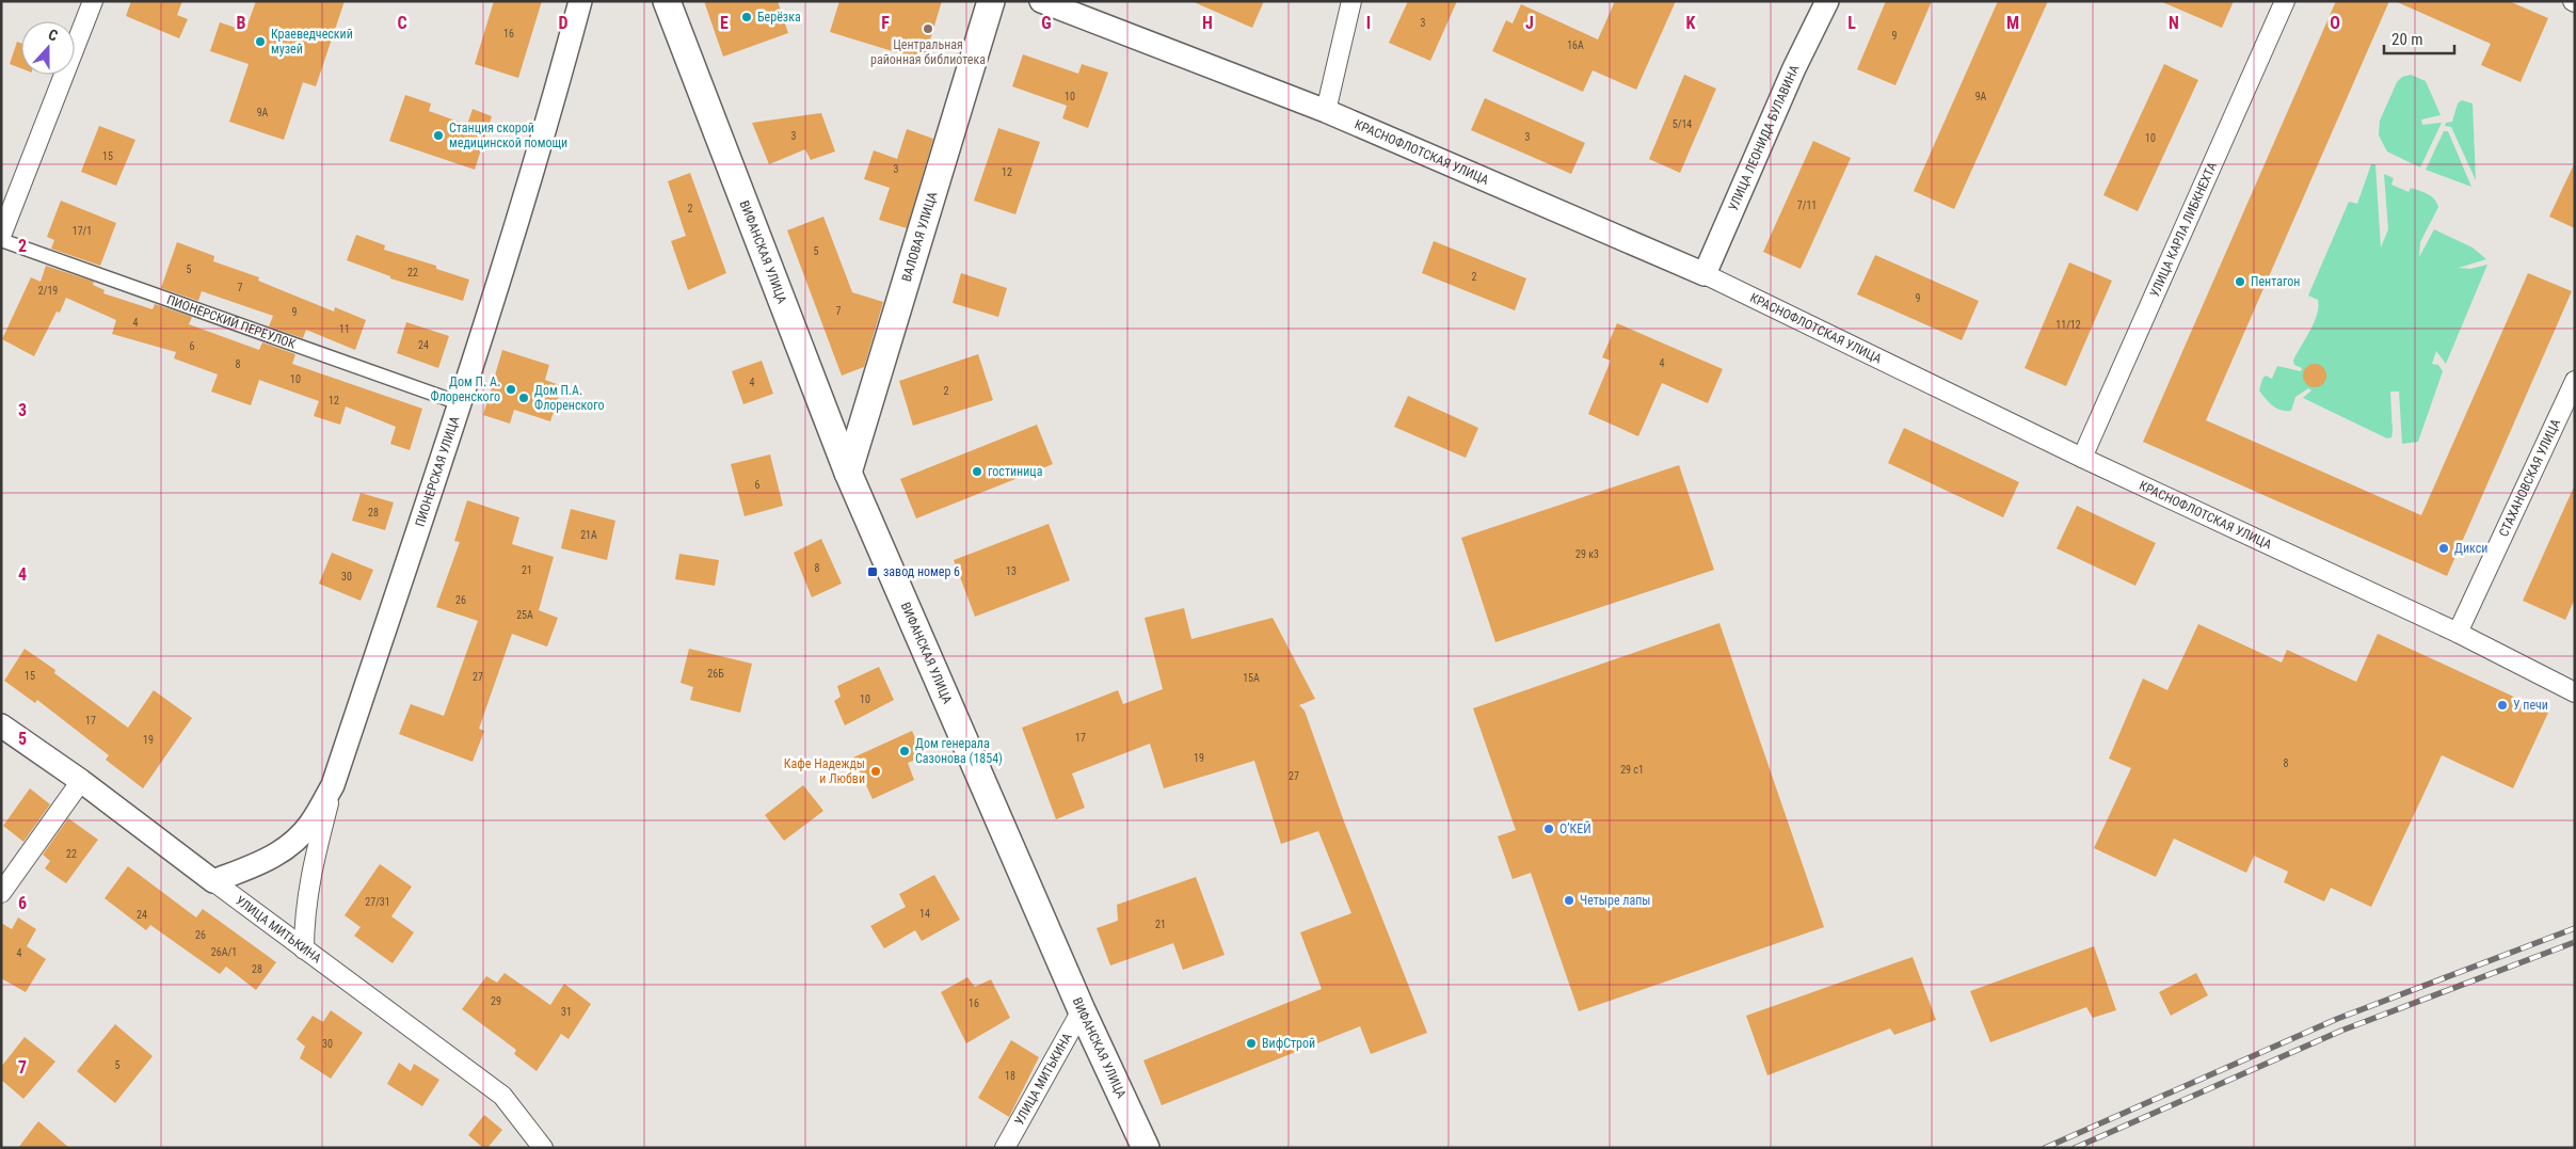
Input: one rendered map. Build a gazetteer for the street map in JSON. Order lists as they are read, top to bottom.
{
  "streets": {
    "main road": ["ВАЛОВАЯ УЛИЦА", "ВИФАНСКАЯ УЛИЦА"],
    "street": [
      "УЛИЦА ЛЕОНИДА БУЛАВИНА",
      "КРАСНОФЛОТСКАЯ УЛИЦА",
      "УЛИЦА КАРЛА ЛИБКНЕХТА",
      "ПИОНЕРСКИЙ ПЕРЕУЛОК",
      "ПИОНЕРСКАЯ УЛИЦА",
      "СТАХАНОВСКАЯ УЛИЦА",
      "УЛИЦА МИТЬКИНА"
    ]
  },
  "crossings": [
    ["УЛИЦА ЛЕОНИДА БУЛАВИНА", "КРАСНОФЛОТСКАЯ УЛИЦА"],
    ["КРАСНОФЛОТСКАЯ УЛИЦА", "УЛИЦА КАРЛА ЛИБКНЕХТА"],
    ["КРАСНОФЛОТСКАЯ УЛИЦА", "СТАХАНОВСКАЯ УЛИЦА"],
    ["ВАЛОВАЯ УЛИЦА", "ВИФАНСКАЯ УЛИЦА"],
    ["ВИФАНСКАЯ УЛИЦА", "УЛИЦА МИТЬКИНА"],
    ["ПИОНЕРСКИЙ ПЕРЕУЛОК", "ПИОНЕРСКАЯ УЛИЦА"],
    ["ПИОНЕРСКАЯ УЛИЦА", "УЛИЦА МИТЬКИНА"]
  ],
  "places": {
    "other": [
      "Берёзка",
      "Центральная районная библиотека",
      "Краеведческий музей",
      "Станция скорой медицинской помощи",
      "Пентагон",
      "Дом П. А. Флоренского",
      "Дом П.А. Флоренского",
      "гостиница",
      "Дикси",
      "У печи",
      "Дом генерала Сазонова (1854)",
      "Кафе Надежды и Любви",
      "О’КЕЙ",
      "Четыре лапы",
      "ВифСтрой"
    ],
    "transit": ["завод номер 6"]
  },
  "house_numbers": [
    "3",
    "16",
    "9",
    "16А",
    "10",
    "9А",
    "9А",
    "5/14",
    "3",
    "3",
    "10",
    "15",
    "3",
    "12",
    "7/11",
    "2",
    "17/1",
    "5",
    "5",
    "22",
    "2",
    "7",
    "2/19",
    "9",
    "7",
    "9",
    "4",
    "11/12",
    "11",
    "24",
    "6",
    "4",
    "8",
    "10",
    "4",
    "2",
    "12",
    "6",
    "28",
    "21А",
    "29 к3",
    "8",
    "21",
    "13",
    "30",
    "26",
    "25А",
    "26Б",
    "15",
    "27",
    "15А",
    "10",
    "17",
    "17",
    "19",
    "19",
    "8",
    "29 с1",
    "27",
    "22",
    "27/31",
    "14",
    "24",
    "21",
    "26",
    "26А/1",
    "4",
    "28",
    "29",
    "16",
    "31",
    "30",
    "5",
    "18"
  ],
  "scale_bar": "20 m",
  "north": "top",
  "grid": {
    "columns": [
      "B",
      "C",
      "D",
      "E",
      "F",
      "G",
      "H",
      "I",
      "J",
      "K",
      "L",
      "M",
      "N",
      "O"
    ],
    "rows": [
      "2",
      "3",
      "4",
      "5",
      "6",
      "7"
    ]
  }
}
